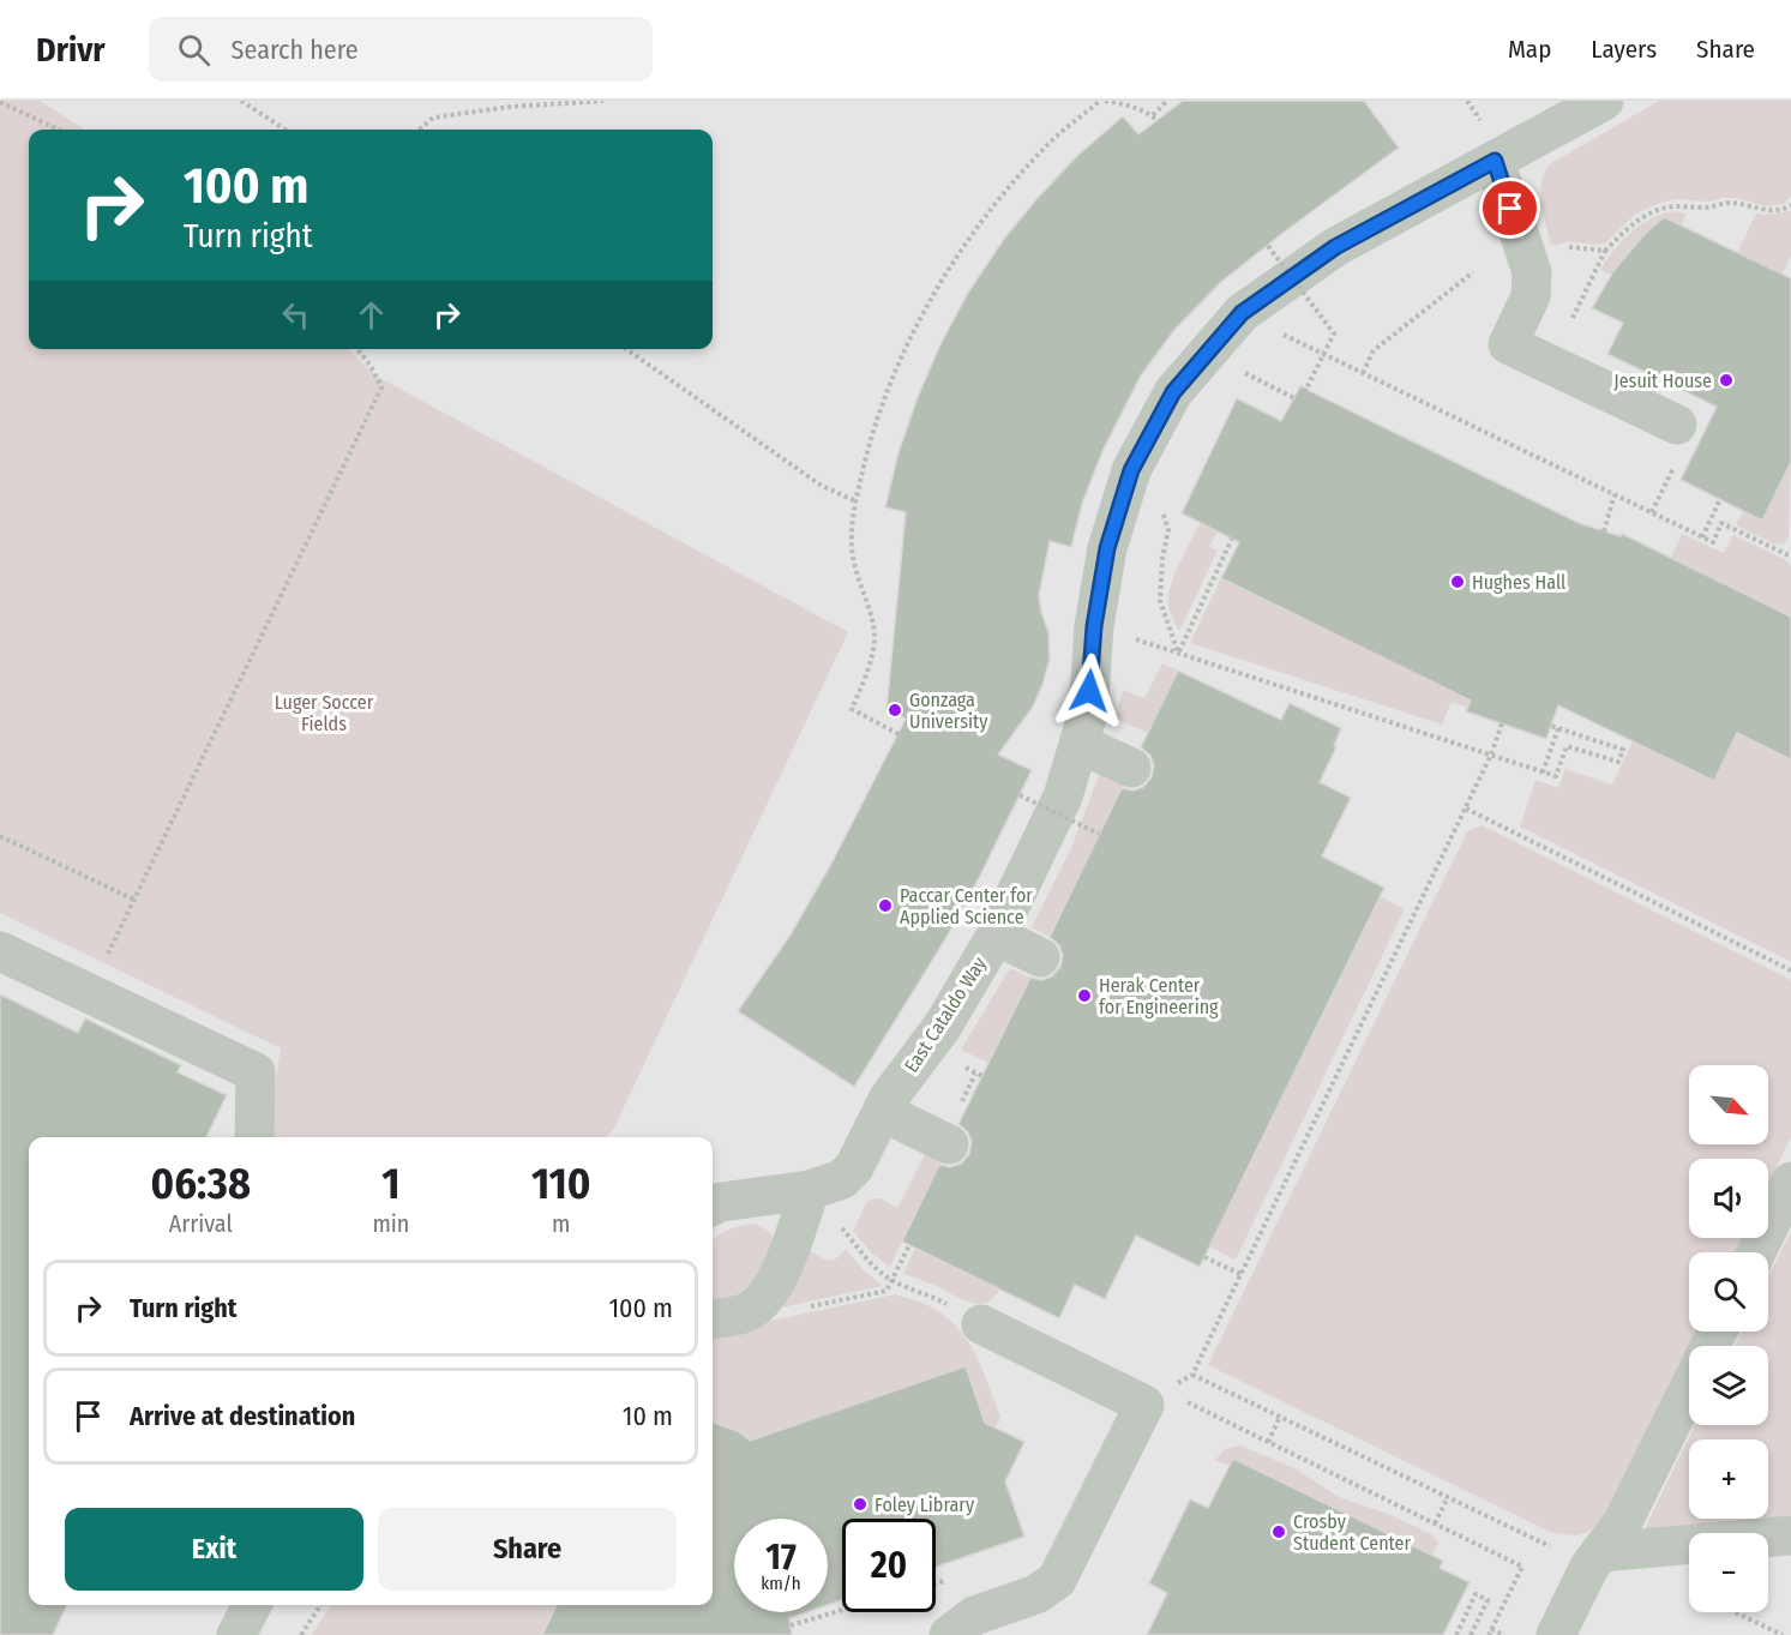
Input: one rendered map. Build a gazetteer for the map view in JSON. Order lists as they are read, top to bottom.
{
  "streets": {
    "street": ["East Cataldo Way"]
  },
  "parks": ["Luger Soccer Fields"],
  "places": [
    "Jesuit House",
    "Hughes Hall",
    "Gonzaga University",
    "Paccar Center for Applied Science",
    "Herak Center for Engineering",
    "Foley Library",
    "Crosby Student Center"
  ],
  "north": "bottom right",
  "page": {
    "header": "Drivr",
    "search": "Search here",
    "nav": ["Map", "Layers", "Share"],
    "turn": ["100 m", "Turn right"],
    "map_buttons": ["+", "−"],
    "eta": [
      "06:38",
      "Arrival",
      "1",
      "min",
      "110",
      "m"
    ],
    "list": [
      {
        "name": "Turn right",
        "value": "100 m"
      },
      {
        "name": "Arrive at destination",
        "value": "10 m"
      }
    ],
    "buttons": ["Exit", "Share"],
    "speed": "17 km/h",
    "limit": "20"
  }
}
